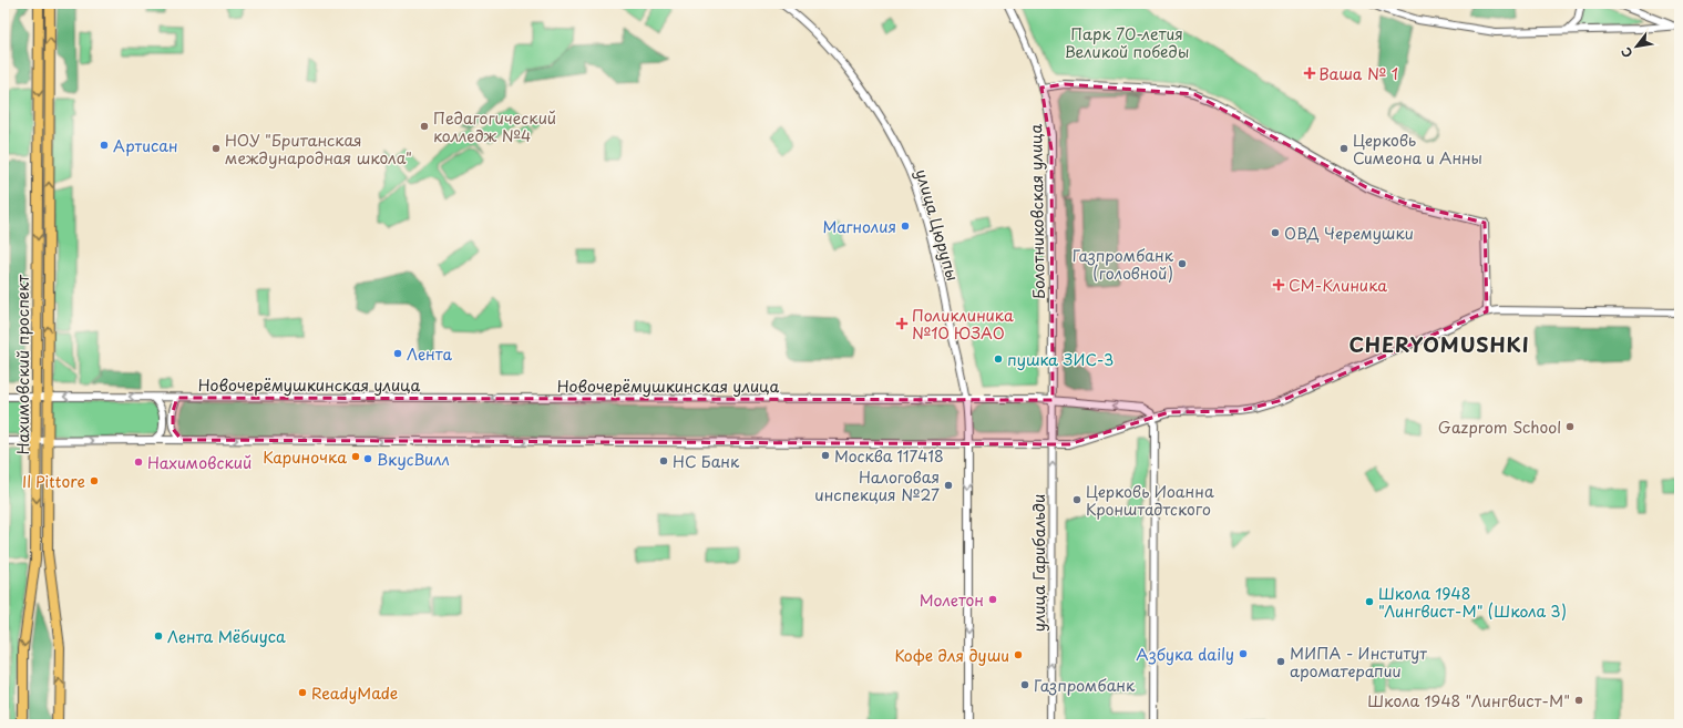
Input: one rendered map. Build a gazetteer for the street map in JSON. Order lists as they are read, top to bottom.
{
  "streets": {
    "main road": ["Нахимовский проспект"],
    "street": [
      "Болотниковская улица",
      "улица Цюрупы",
      "Новочерёмушкинская улица",
      "улица Гарибальди"
    ]
  },
  "crossings": [
    ["Болотниковская улица", "Новочерёмушкинская улица"],
    ["Болотниковская улица", "улица Гарибальди"],
    ["улица Цюрупы", "Новочерёмушкинская улица"],
    ["Нахимовский проспект", "Новочерёмушкинская улица"],
    ["Новочерёмушкинская улица", "улица Гарибальди"]
  ],
  "one_way": ["улица Гарибальди"],
  "districts": ["CHERYOMUSHKI"],
  "parks": ["Парк 70-летия Великой победы"],
  "places": {
    "health": ["Ваша № 1", "СМ-Клиника", "Поликлиника №10 ЮЗАО"],
    "other": [
      "Педагогический колледж №4",
      "Артисан",
      "НОУ \"Британская международная школа\"",
      "Церковь Симеона и Анны",
      "Магнолия",
      "ОВД Черемушки",
      "Газпромбанк (головной)",
      "Лента",
      "пушка ЗИС-3",
      "Gazprom School",
      "Москва 117418",
      "Кариночка",
      "ВкусВилл",
      "НС Банк",
      "Нахимовский",
      "Il Pittore",
      "Налоговая инспекция №27",
      "Церковь Иоанна Кронштадтского",
      "Молетон",
      "Школа 1948 \"Лингвист-М\" (Школа 3)",
      "Лента Мёбиуса",
      "Азбука daily",
      "Кофе для души",
      "МИПА - Институт ароматерапии",
      "Газпромбанк",
      "ReadyMade",
      "Школа 1948 \"Лингвист-М\""
    ]
  },
  "north": "bottom left"
}
